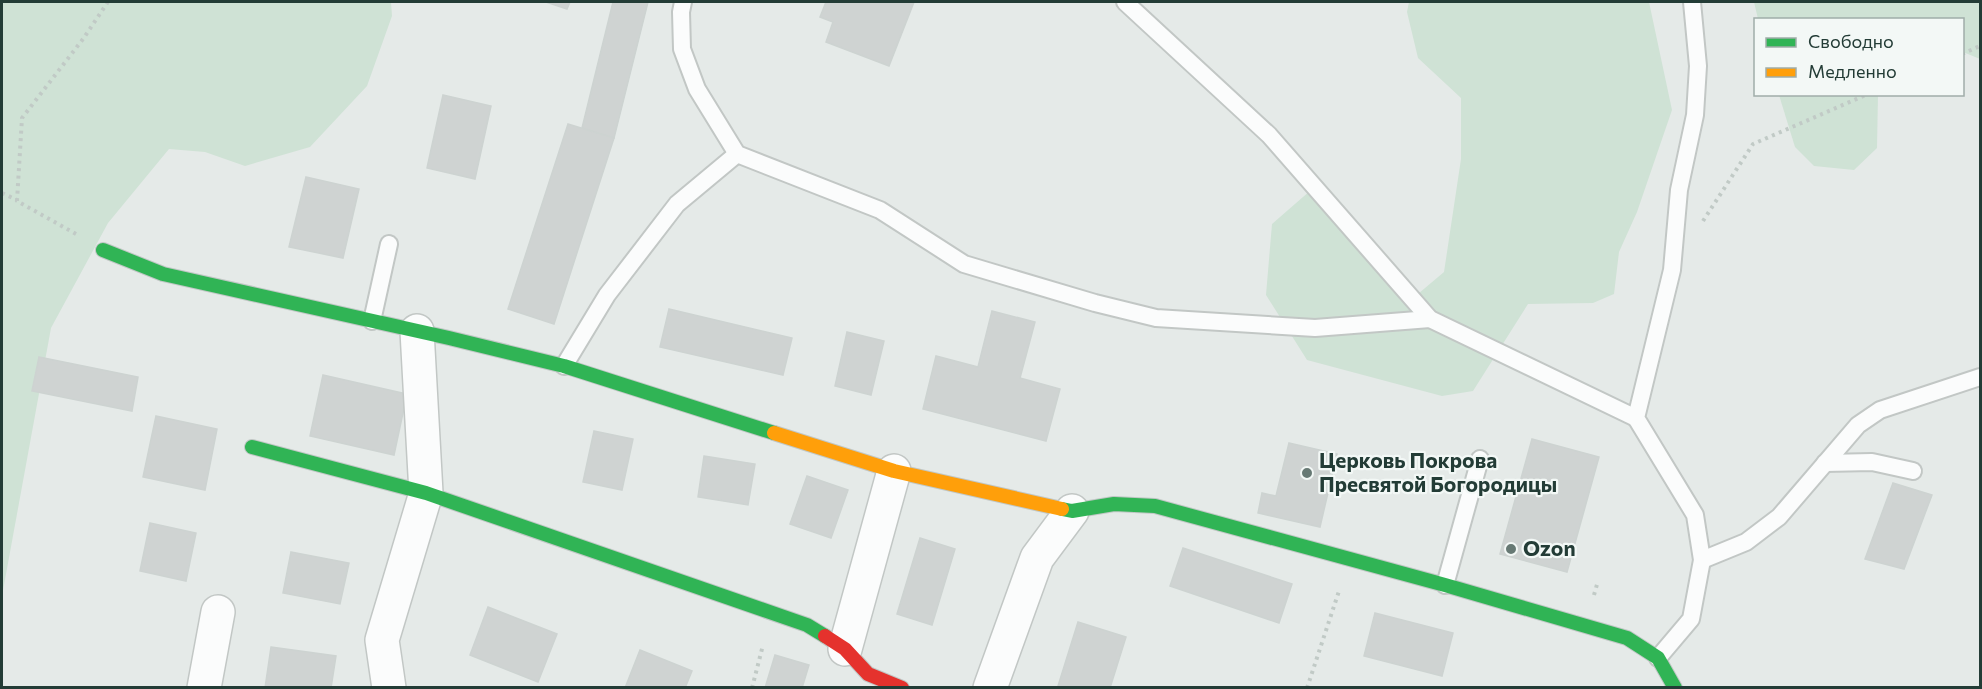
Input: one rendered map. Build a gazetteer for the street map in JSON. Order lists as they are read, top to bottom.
{
  "places": ["Церковь Покрова Пресвятой Богородицы", "Ozon"],
  "legend": ["Свободно", "Медленно"]
}
